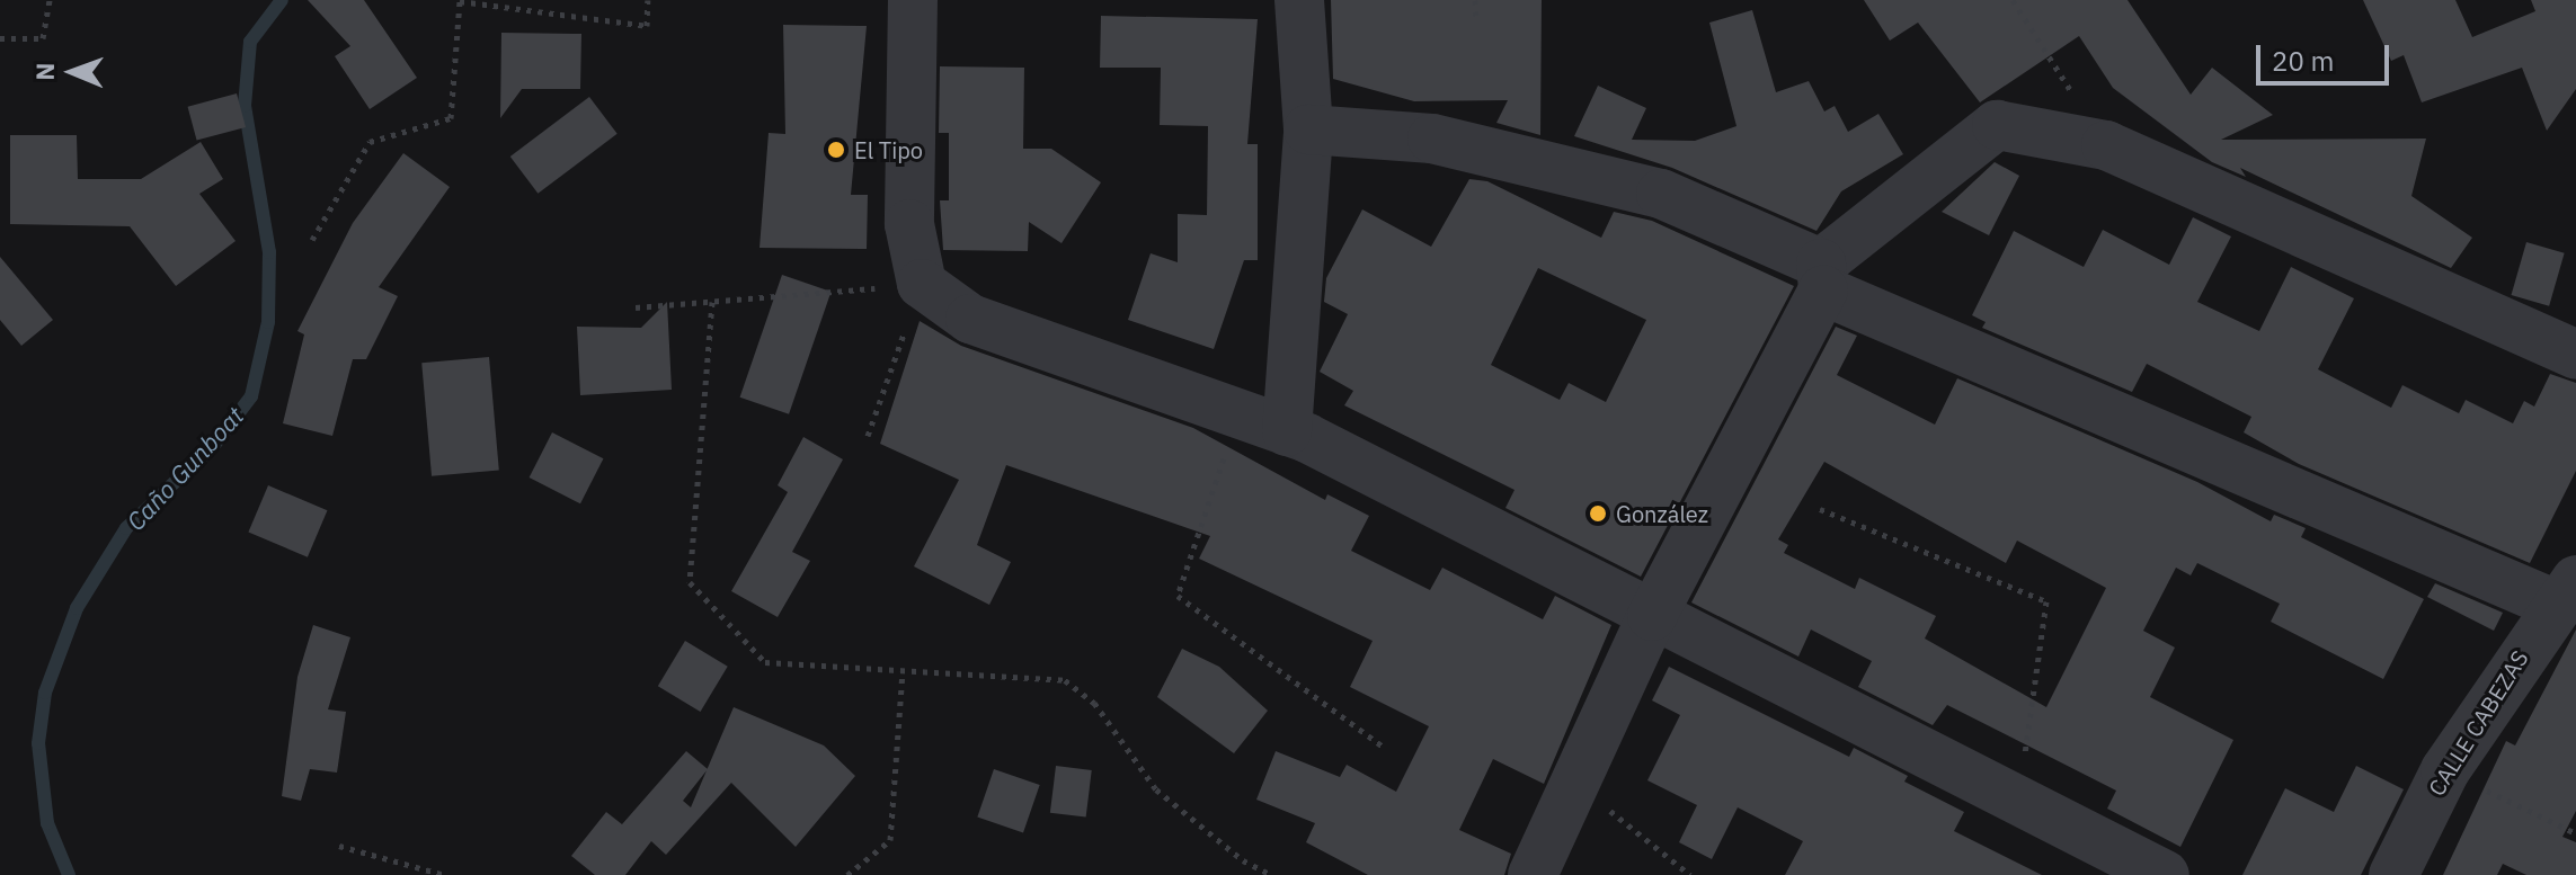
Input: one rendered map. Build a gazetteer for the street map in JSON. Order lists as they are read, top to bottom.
{
  "streets": {
    "street": ["CALLE CABEZAS"]
  },
  "water": ["Caño Gunboat"],
  "places": ["El Tipo", "González"],
  "scale_bar": "20 m",
  "north": "left"
}
